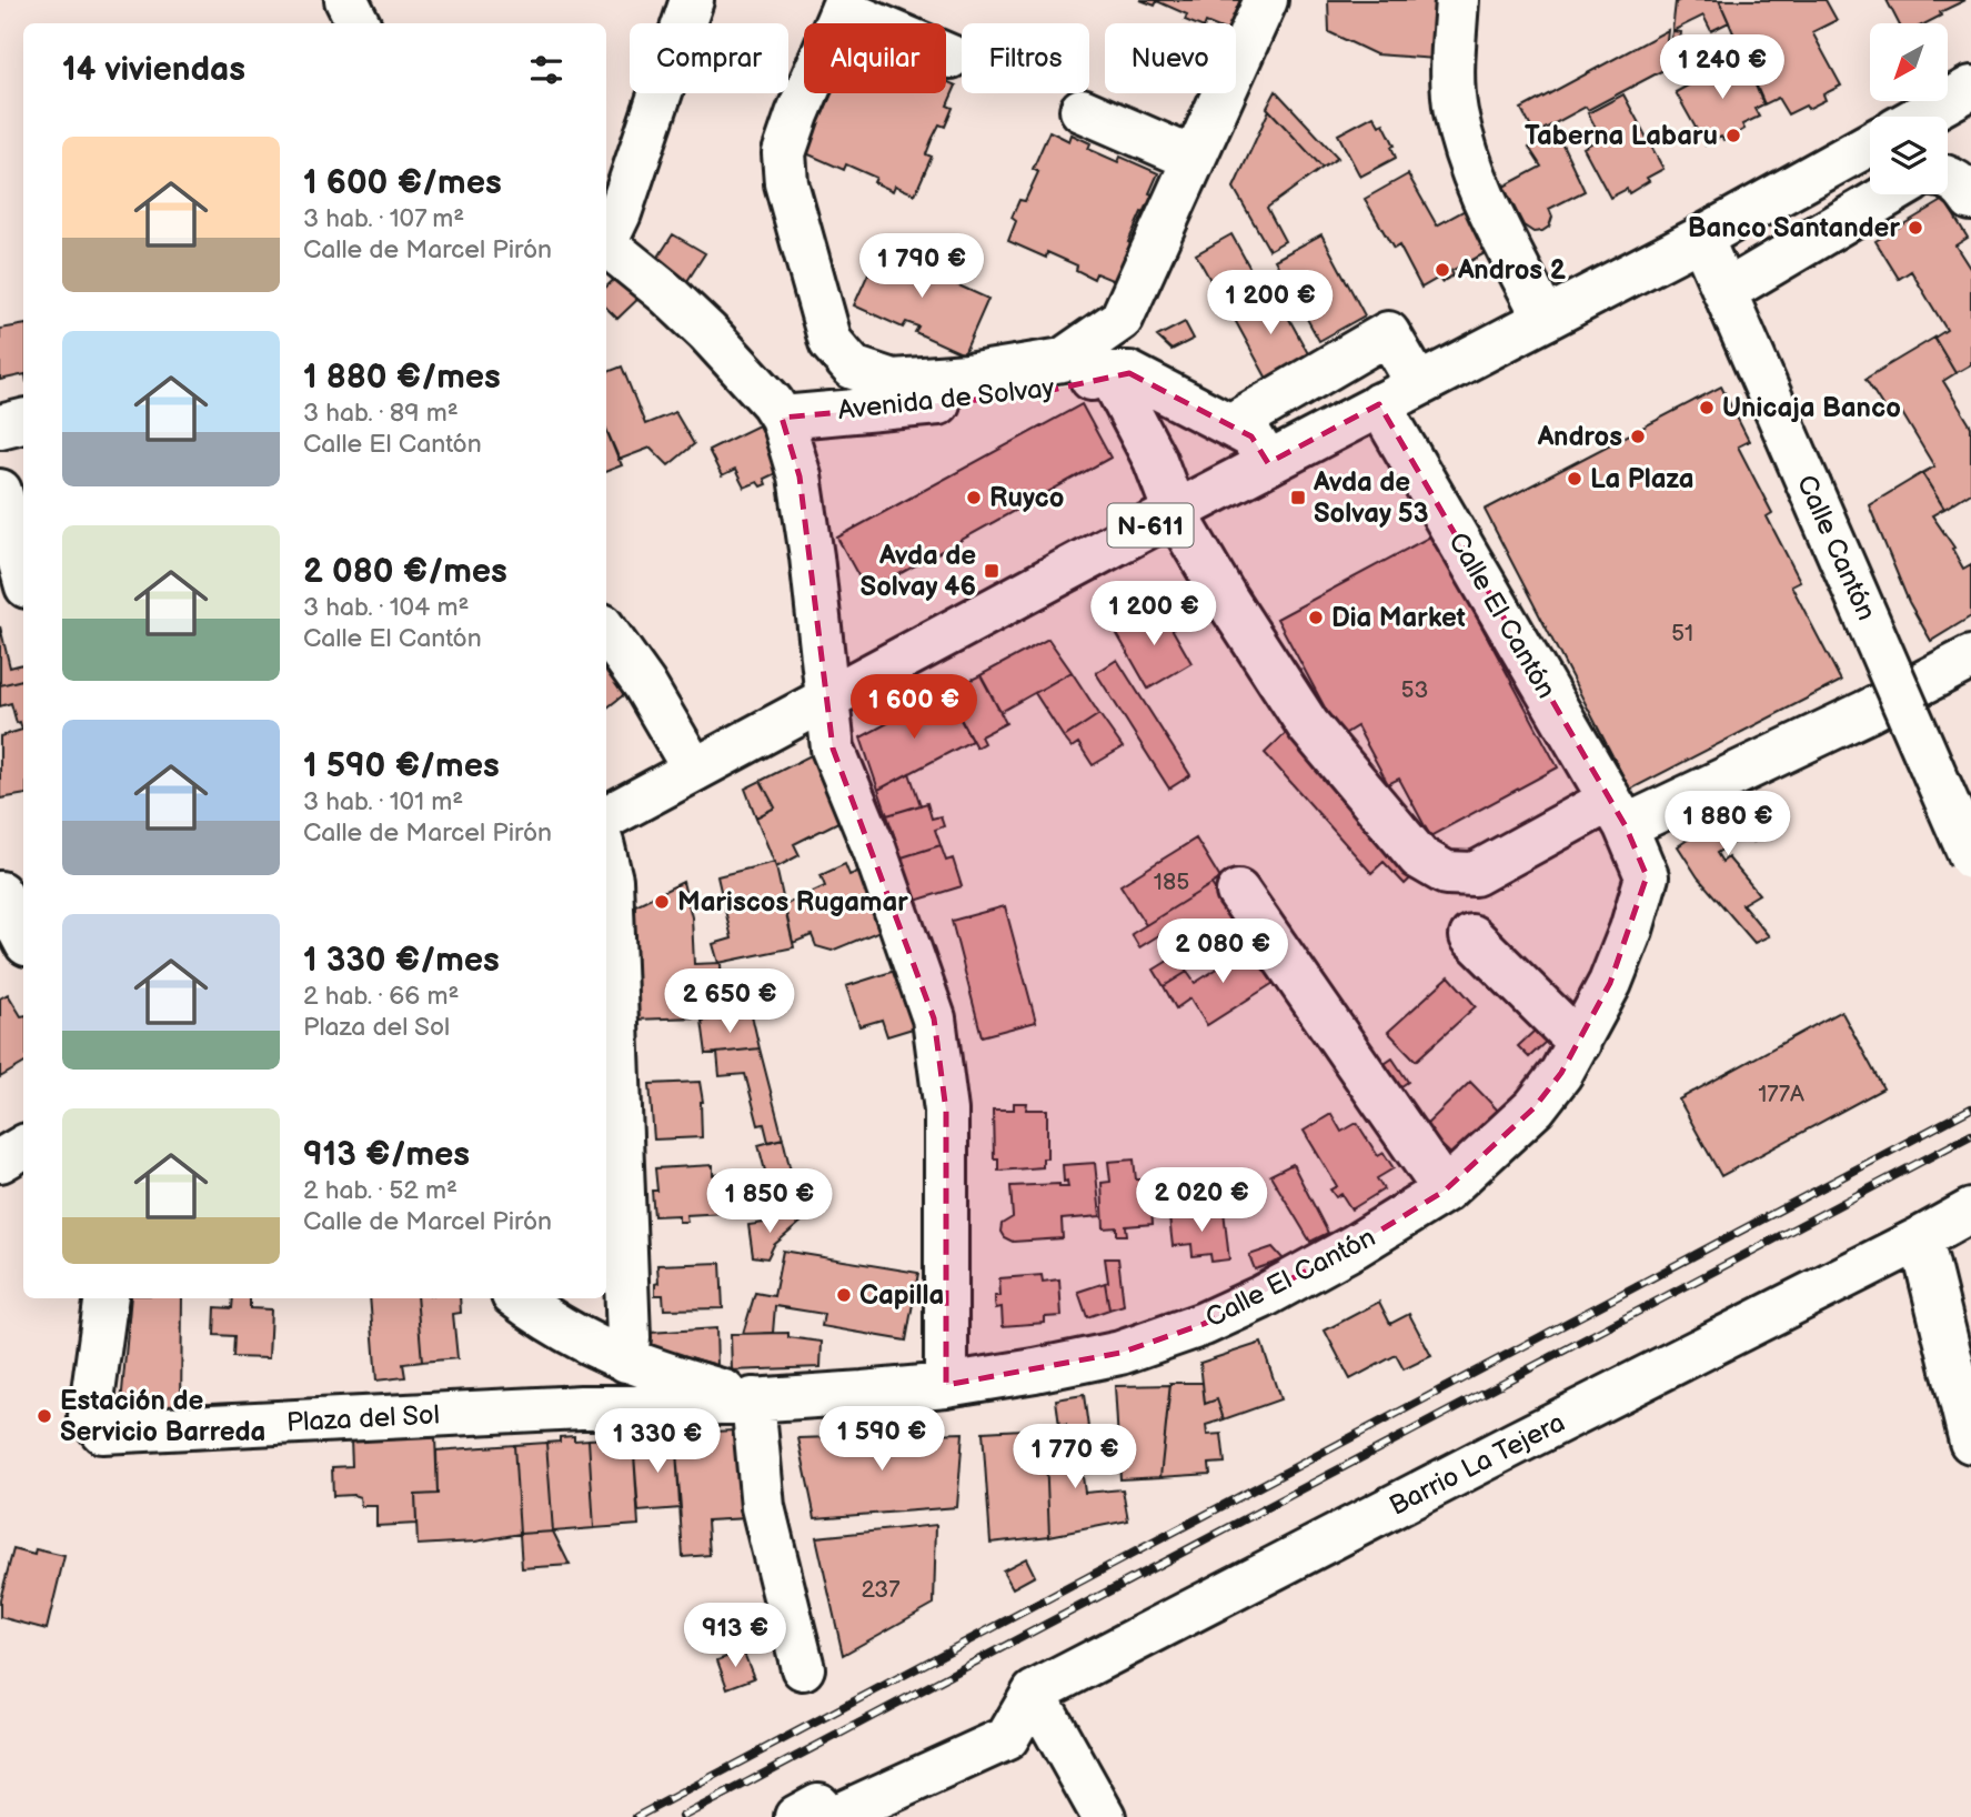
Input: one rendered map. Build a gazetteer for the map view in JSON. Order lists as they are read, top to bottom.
{
  "streets": {
    "main road": [
      "Avenida de Solvay",
      "N-611",
      "Calle Cantón",
      "Calle El Cantón",
      "Plaza del Sol",
      "Barrio La Tejera"
    ]
  },
  "crossings": [
    ["N-611", "Calle Cantón"],
    ["N-611", "Calle El Cantón"],
    ["Calle El Cantón", "Plaza del Sol"]
  ],
  "places": {
    "other": [
      "Taberna Labaru",
      "Banco Santander",
      "Andros 2",
      "Unicaja Banco",
      "Andros",
      "La Plaza",
      "Ruyco",
      "Dia Market",
      "Mariscos Rugamar",
      "Capilla",
      "Estación de Servicio Barreda"
    ],
    "transit": ["Avda de Solvay 53", "Avda de Solvay 46"]
  },
  "house_numbers": [
    "51",
    "53",
    "185",
    "177A",
    "237"
  ],
  "north": "bottom left",
  "page": {
    "chip": [
      "Comprar",
      "Alquilar",
      "Filtros",
      "Nuevo"
    ],
    "heading": "14 viviendas",
    "price": [
      "1 240 €",
      "1 790 €",
      "1 200 €",
      "1 200 €",
      "1 600 €",
      "1 880 €",
      "2 080 €",
      "2 650 €",
      "2 020 €",
      "1 850 €",
      "1 590 €",
      "1 330 €",
      "1 770 €",
      "913 €"
    ],
    "list": [
      {
        "name": "1 600 €/mes",
        "note": "3 hab. · 107 m² · Calle de Marcel Pirón"
      },
      {
        "name": "1 880 €/mes",
        "note": "3 hab. · 89 m² · Calle El Cantón"
      },
      {
        "name": "2 080 €/mes",
        "note": "3 hab. · 104 m² · Calle El Cantón"
      },
      {
        "name": "1 590 €/mes",
        "note": "3 hab. · 101 m² · Calle de Marcel Pirón"
      },
      {
        "name": "1 330 €/mes",
        "note": "2 hab. · 66 m² · Plaza del Sol"
      },
      {
        "name": "913 €/mes",
        "note": "2 hab. · 52 m² · Calle de Marcel Pirón"
      }
    ]
  }
}
